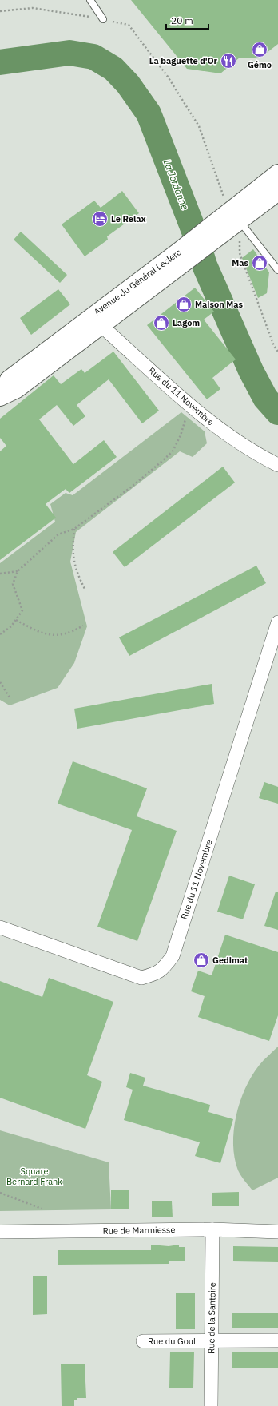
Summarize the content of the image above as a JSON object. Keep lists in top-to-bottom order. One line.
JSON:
{"streets":{"street":["Avenue du Général Leclerc","Rue du 11 Novembre","Rue de Marmiesse","Rue de la Santoire","Rue du Goul"]},"crossings":[["Avenue du Général Leclerc","Rue du 11 Novembre"],["Rue de Marmiesse","Rue de la Santoire"],["Rue de la Santoire","Rue du Goul"]],"water":["La Jordanne"],"parks":["Square Bernard Frank"],"places":{"shop":["Gémo","Mas","Maison Mas","Lagom","Gedimat"],"restaurant":["La baguette d'Or"],"hotel":["Le Relax"]},"scale_bar":"20 m"}
